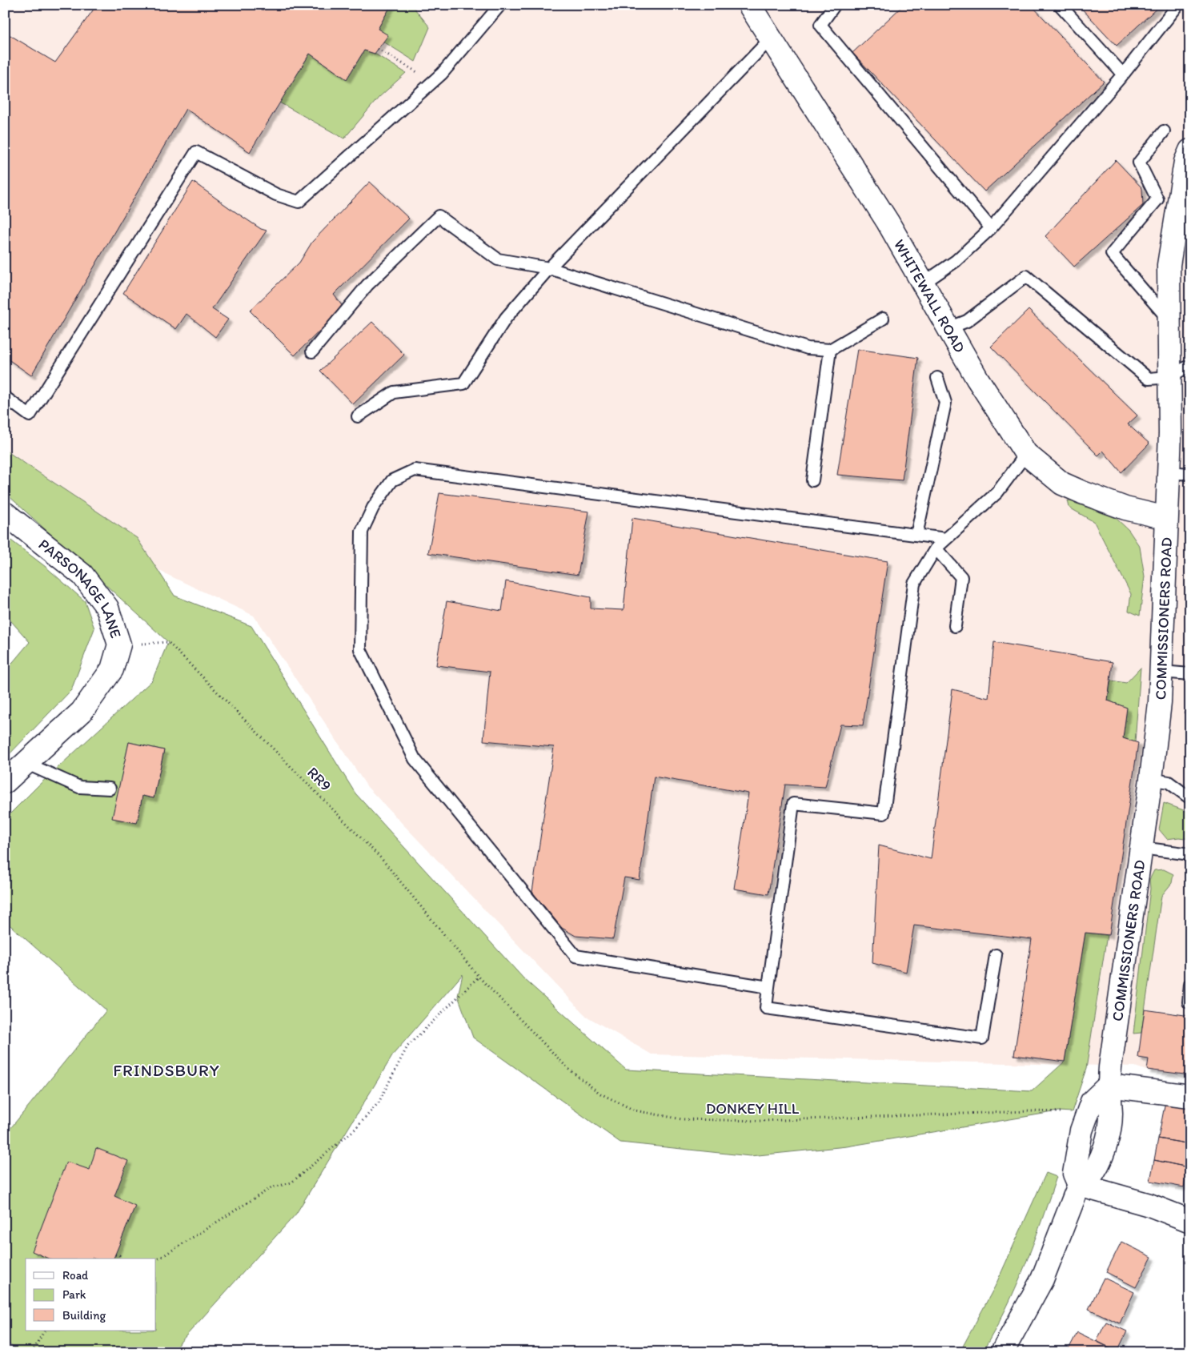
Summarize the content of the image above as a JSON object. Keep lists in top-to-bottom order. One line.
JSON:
{"streets":{"street":["WHITEWALL ROAD","PARSONAGE LANE","COMMISSIONERS ROAD"],"path":["RR9","DONKEY HILL"]},"crossings":[["WHITEWALL ROAD","COMMISSIONERS ROAD"],["PARSONAGE LANE","RR9"],["RR9","DONKEY HILL"]],"districts":["FRINDSBURY"],"legend":["Road","Park","Building"]}
